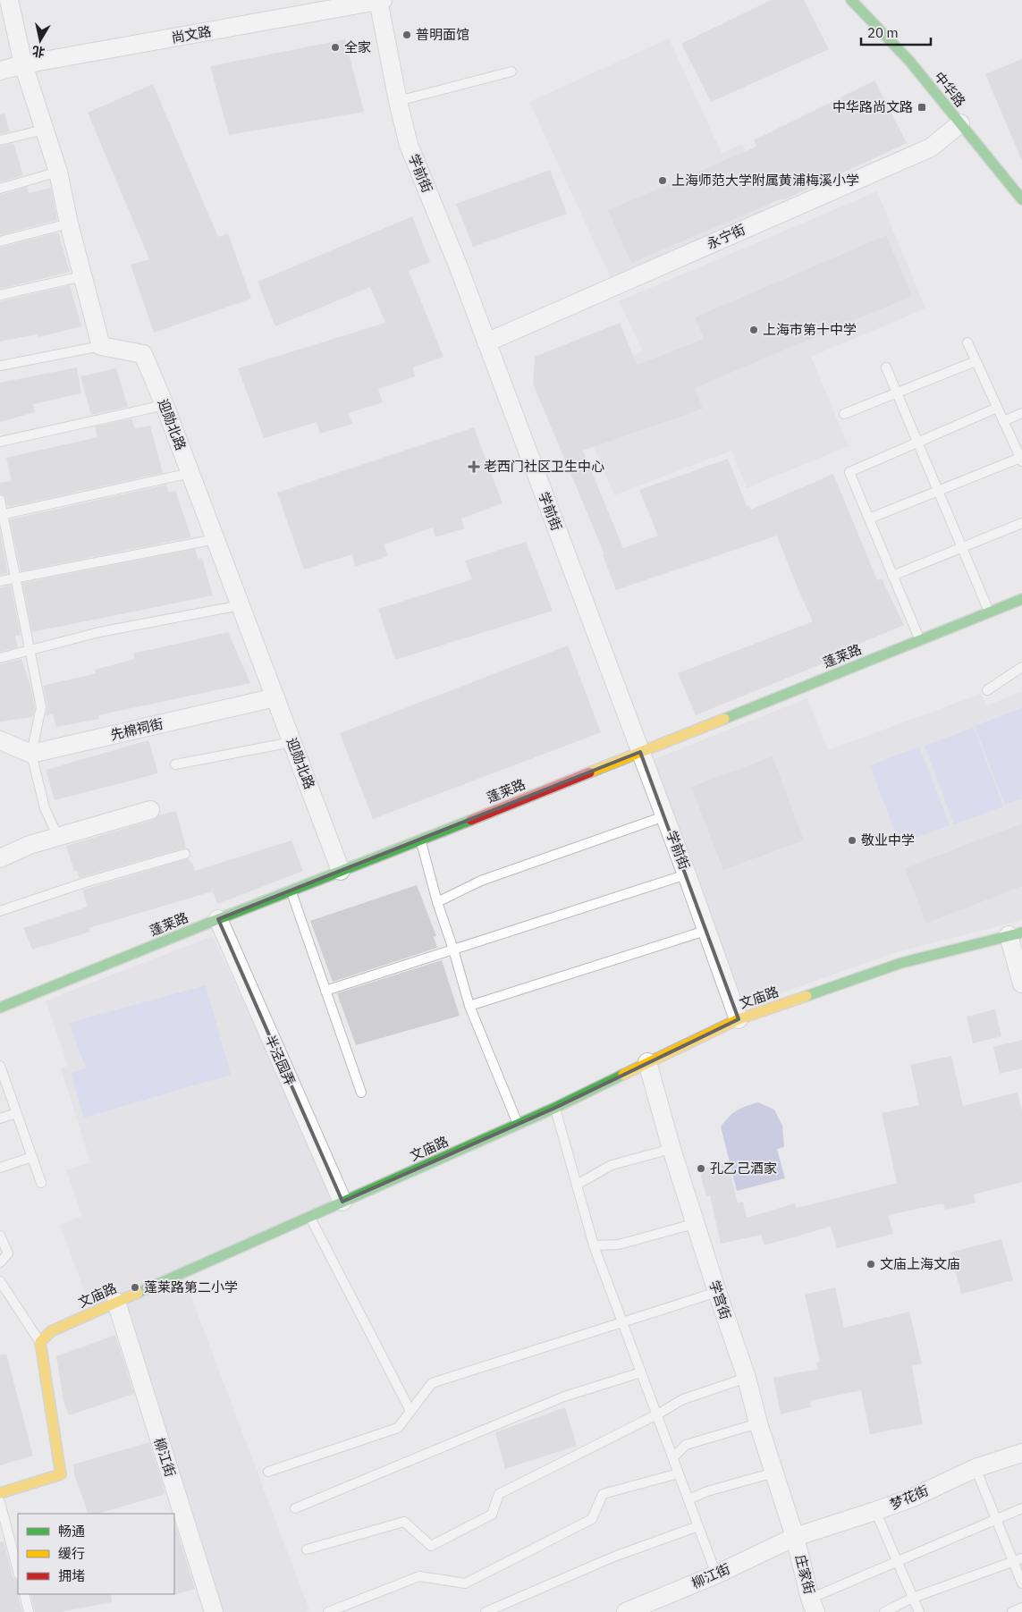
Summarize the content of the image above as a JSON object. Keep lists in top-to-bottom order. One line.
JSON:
{"streets":{"street":["尚文路","中华路","学前街","永宁街","迎勋北路","蓬莱路","先棉祠街","文庙路","半泾园弄","学宫街","柳江街","梦花街","庄家街"]},"crossings":[["尚文路","学前街"],["中华路","永宁街"],["学前街","永宁街"],["学前街","蓬莱路"],["学前街","文庙路"],["迎勋北路","蓬莱路"],["迎勋北路","先棉祠街"],["蓬莱路","半泾园弄"],["文庙路","半泾园弄"],["文庙路","学宫街"],["文庙路","柳江街"],["学宫街","柳江街"],["学宫街","梦花街"],["学宫街","庄家街"],["柳江街","梦花街"],["柳江街","庄家街"],["梦花街","庄家街"]],"places":{"other":["普明面馆","全家","上海师范大学附属黄浦梅溪小学","上海市第十中学","敬业中学","孔乙己酒家","文庙上海文庙","蓬莱路第二小学"],"transit":["中华路尚文路"],"health":["老西门社区卫生中心"]},"legend":["畅通","缓行","拥堵"],"scale_bar":"20 m","north":"bottom"}
